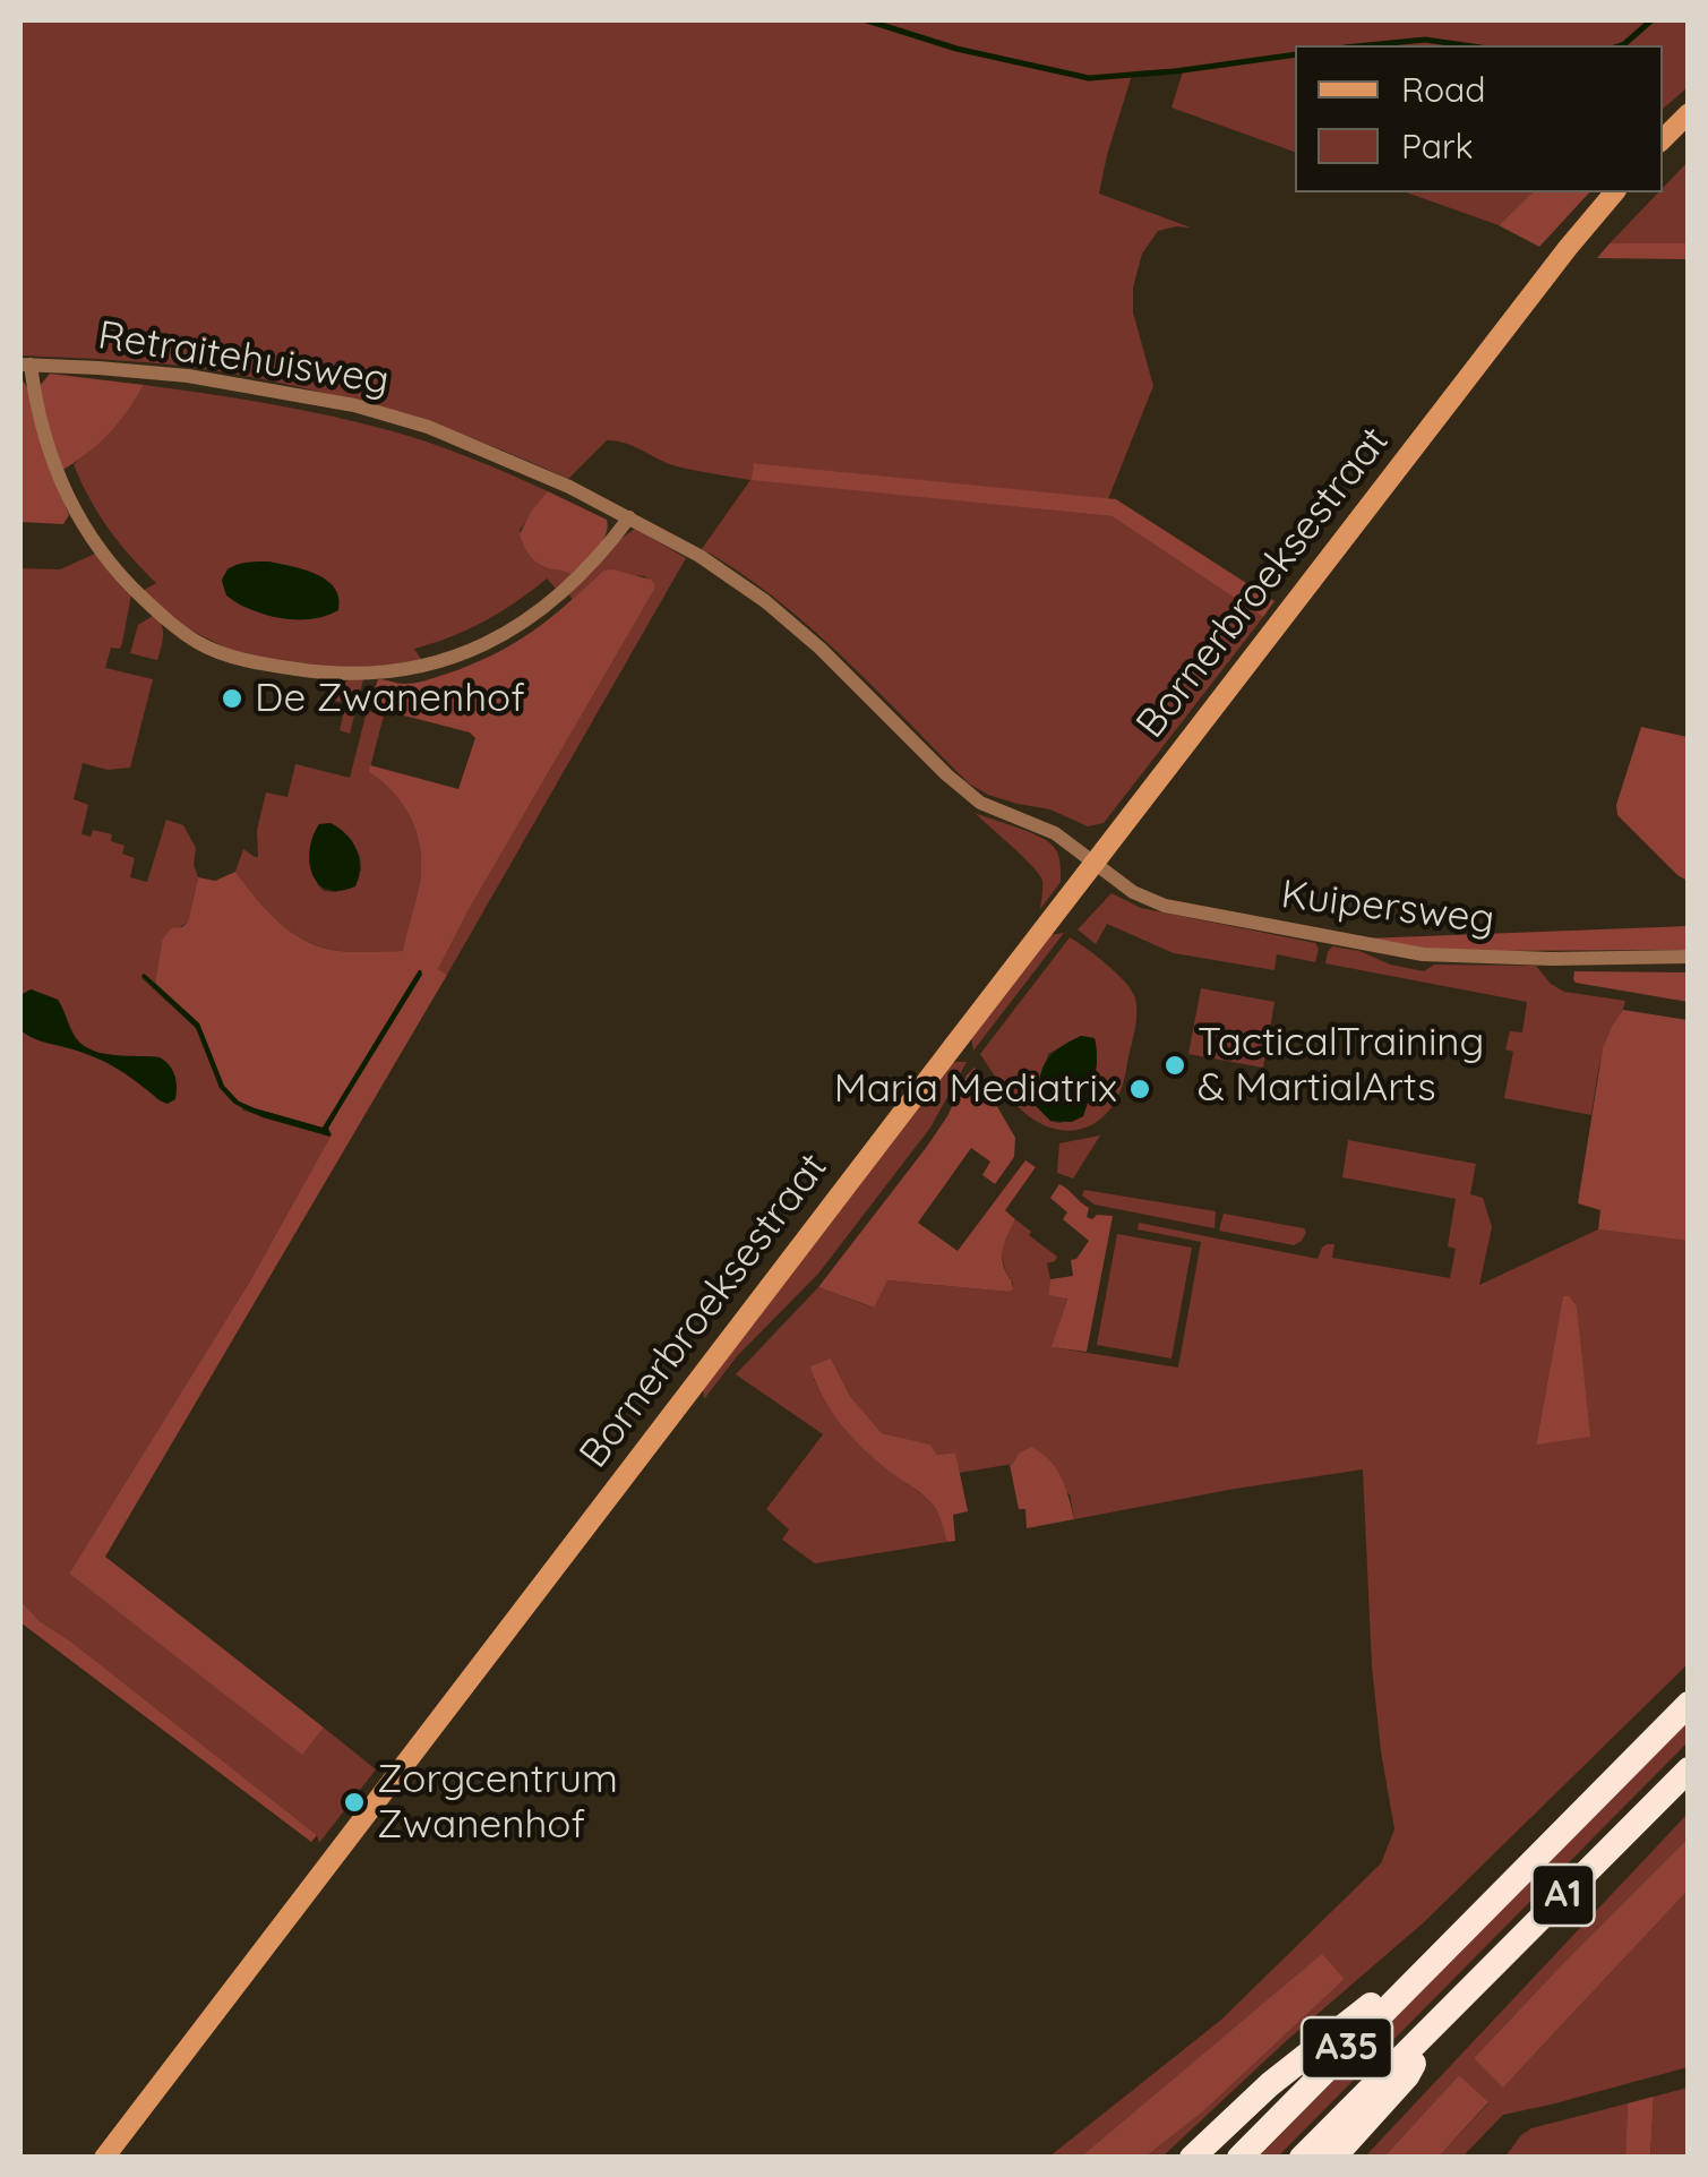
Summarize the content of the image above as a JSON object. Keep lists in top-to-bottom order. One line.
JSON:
{"streets":{"highway":["A1","A35"],"main road":["Bornerbroeksestraat"],"street":["Retraitehuisweg","Kuipersweg"]},"crossings":[["Retraitehuisweg","Bornerbroeksestraat"],["Retraitehuisweg","Kuipersweg"],["Bornerbroeksestraat","Kuipersweg"],["A1","A35"]],"places":["De Zwanenhof","TacticalTraining & MartialArts","Maria Mediatrix","Zorgcentrum Zwanenhof"],"legend":["Road","Park"]}
